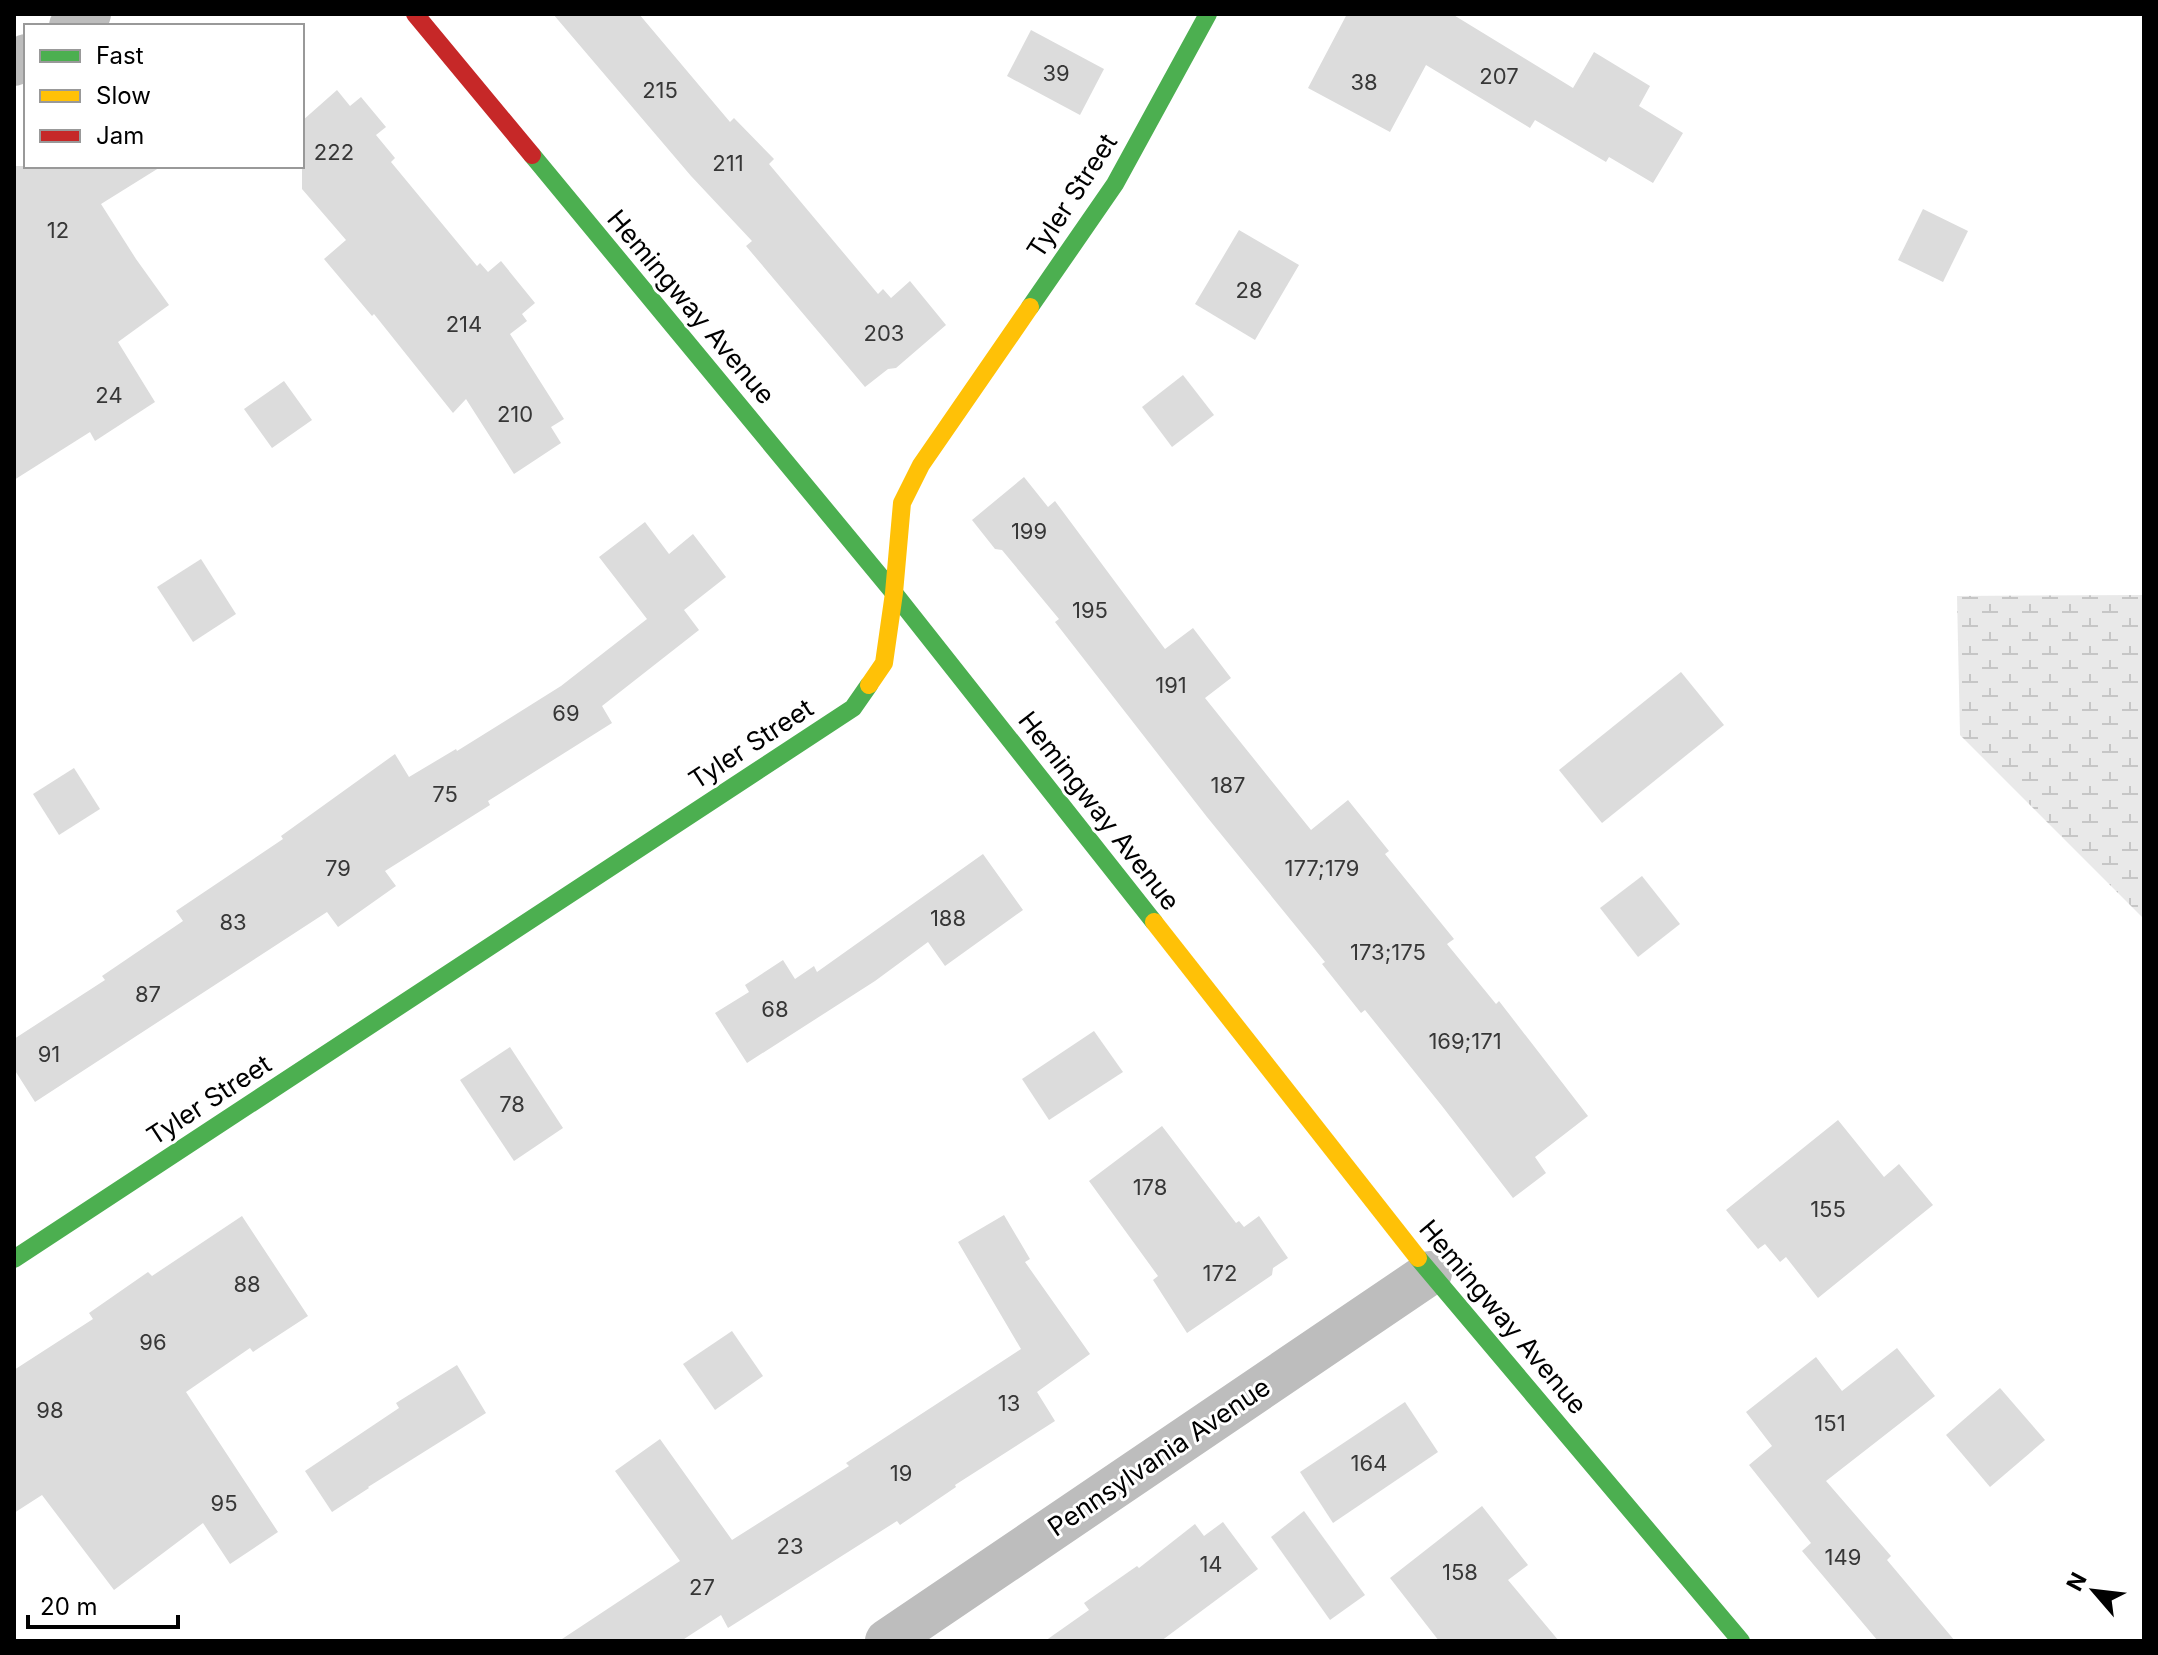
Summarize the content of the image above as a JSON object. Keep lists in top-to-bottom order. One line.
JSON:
{"streets":{"main road":["Tyler Street","Hemingway Avenue"],"street":["Pennsylvania Avenue"]},"crossings":[["Tyler Street","Hemingway Avenue"],["Hemingway Avenue","Pennsylvania Avenue"]],"house_numbers":["39","207","38","215","222","211","12","28","214","203","24","210","199","195","191","69","187","75","79","177;179","188","83","173;175","87","68","169;171","91","78","178","155","172","88","96","13","98","151","164","19","95","23","149","14","158","27"],"legend":["Fast","Slow","Jam"],"scale_bar":"20 m","north":"top left"}
